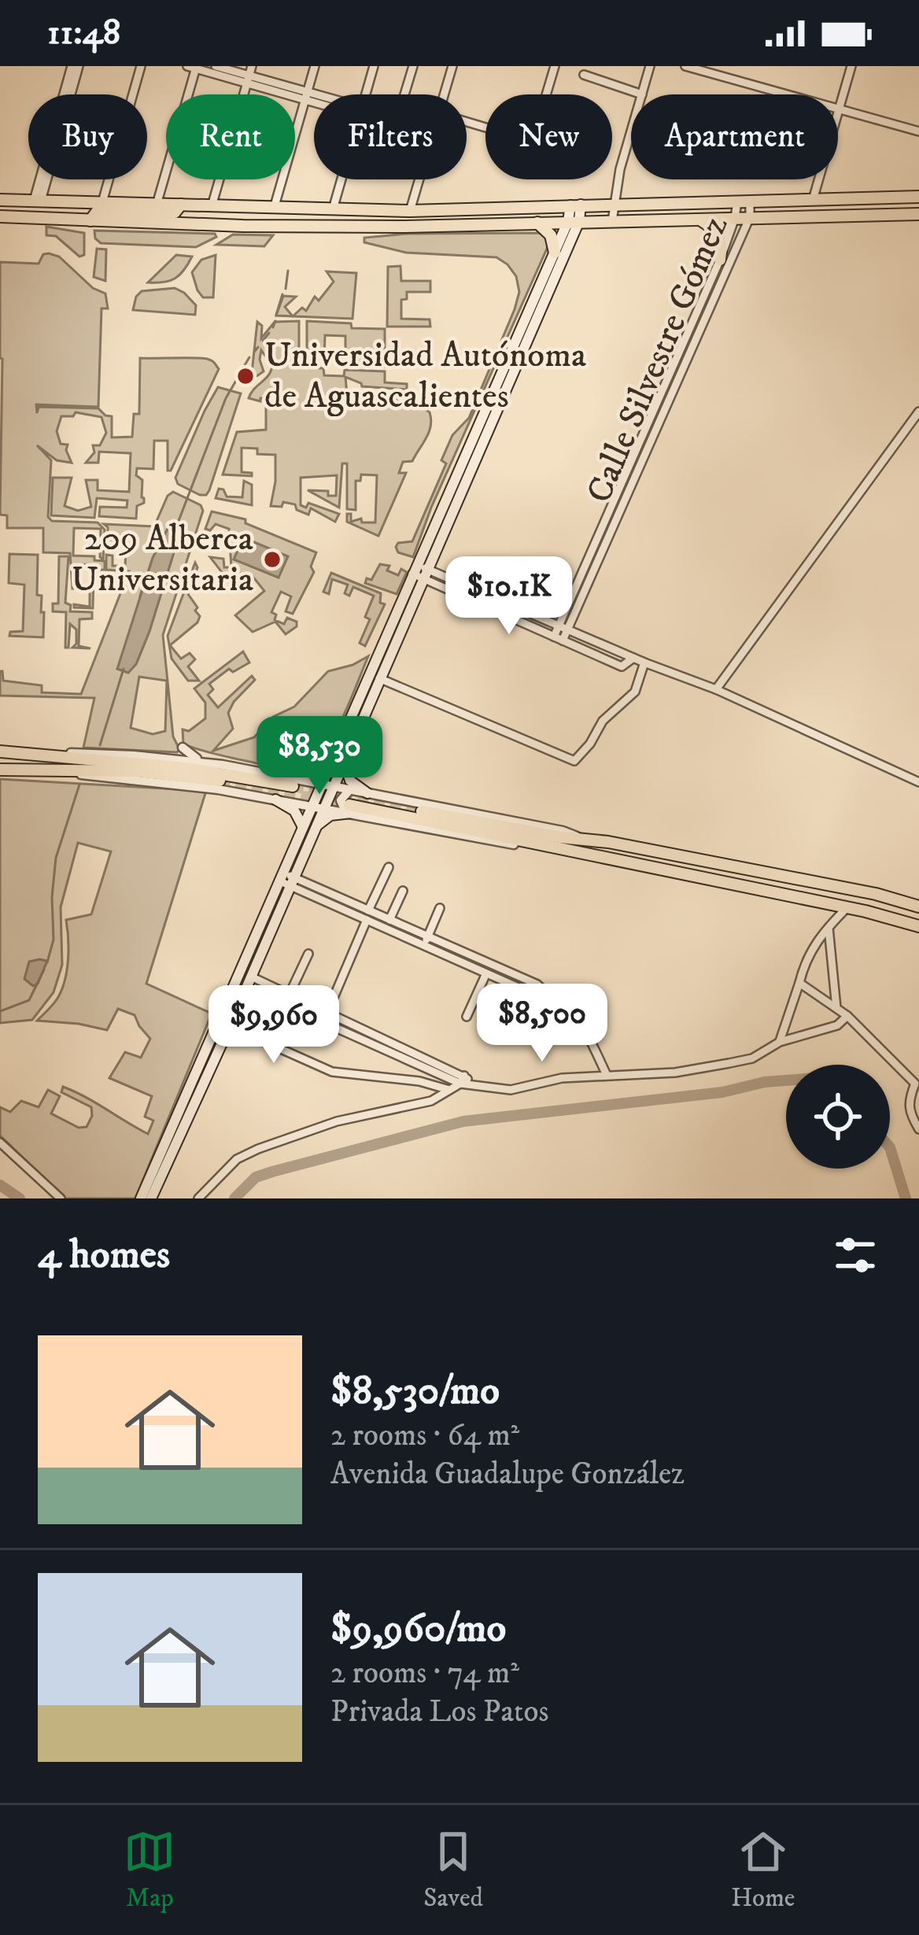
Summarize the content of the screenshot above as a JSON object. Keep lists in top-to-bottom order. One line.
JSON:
{"streets":{"street":["Calle Silvestre Gómez"]},"places":["Universidad Autónoma de Aguascalientes","209 Alberca Universitaria"],"page":{"status":"11:48","chip":["Buy","Rent","Filters","New","Apartment"],"price":["$10.1K","$8,530","$8,500","$9,960"],"heading":"4 homes","list":[{"name":"$8,530/mo","note":"2 rooms · 64 m² · Avenida Guadalupe González"},{"name":"$9,960/mo","note":"2 rooms · 74 m² · Privada Los Patos"}],"tabs":["Map","Saved","Home"]}}
